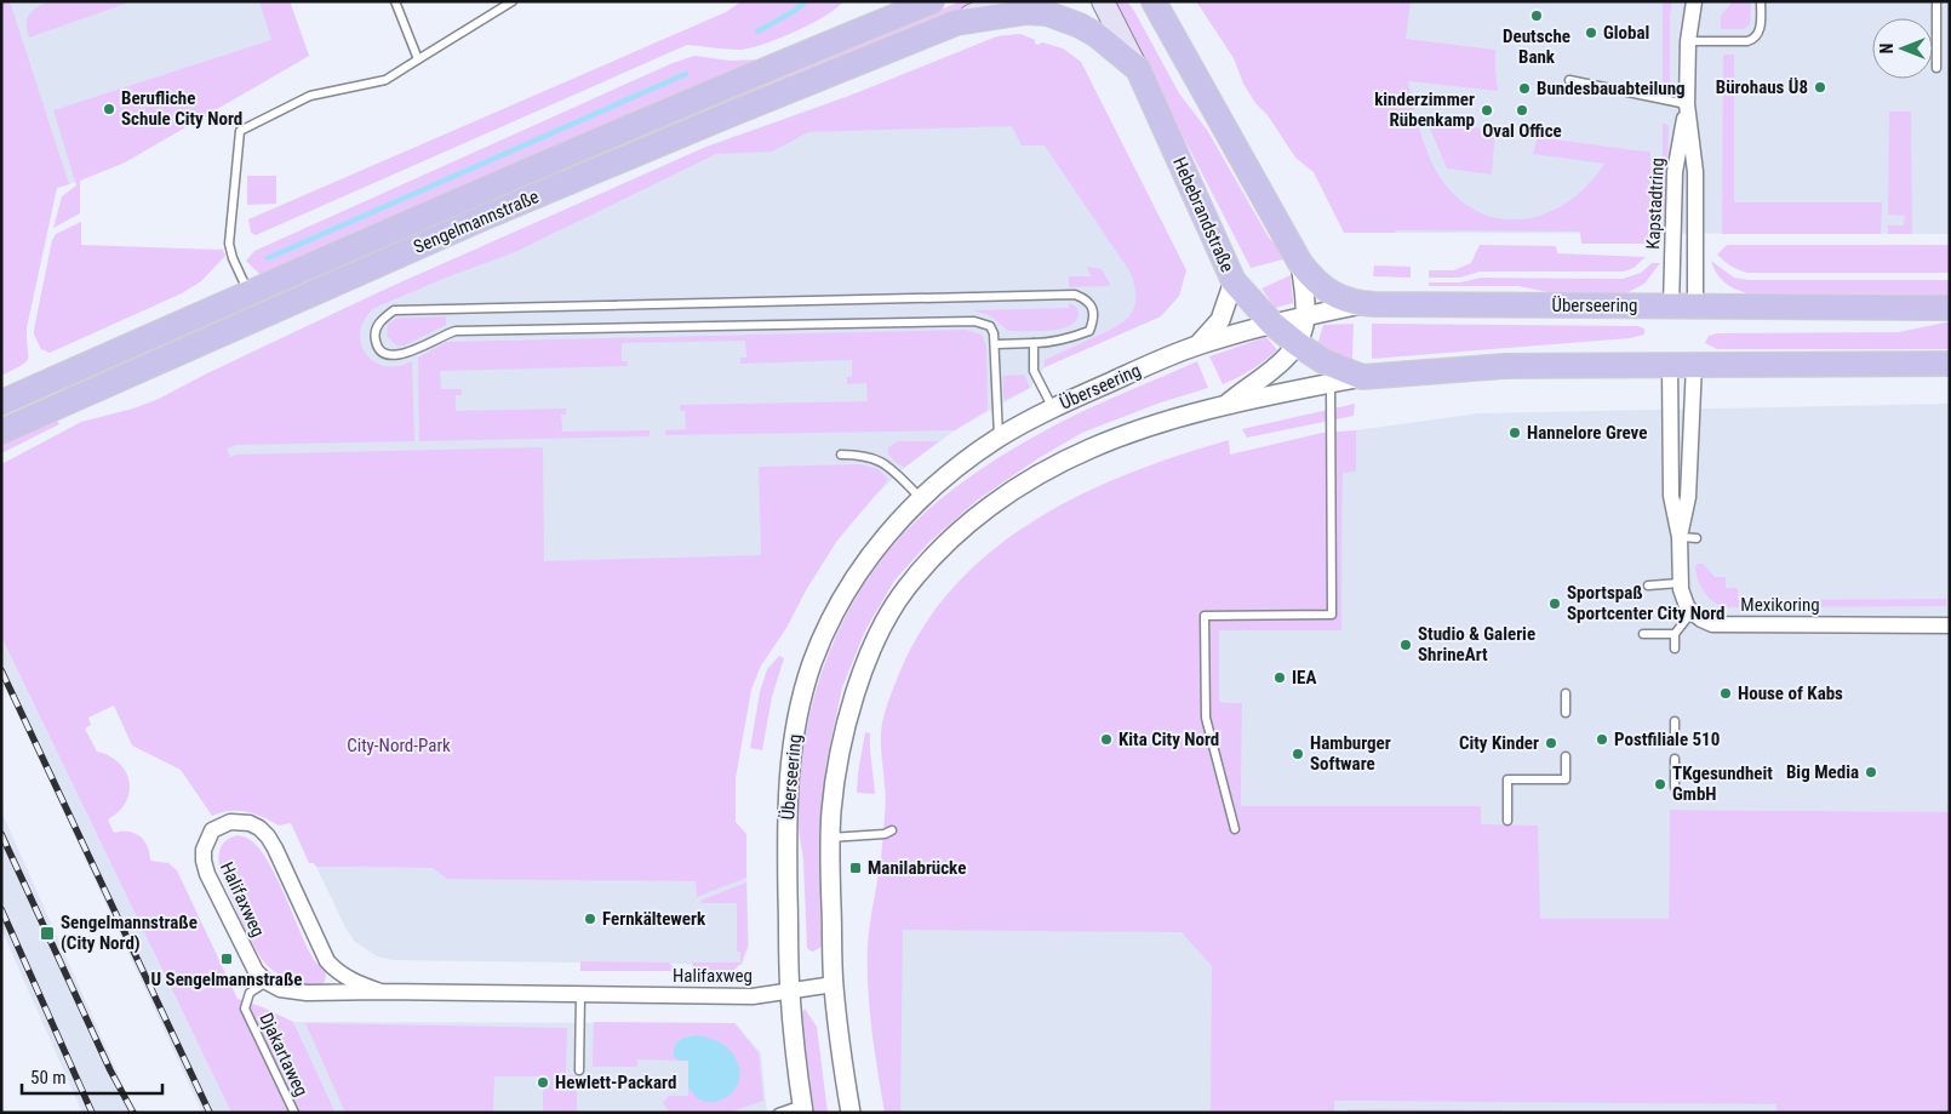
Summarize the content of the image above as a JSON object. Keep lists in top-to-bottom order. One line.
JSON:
{"streets":{"main road":["Hebebrandstraße","Sengelmannstraße","Überseering"],"street":["Kapstadtring","Mexikoring","Halifaxweg"],"lane":["Djakartaweg"]},"crossings":[["Kapstadtring","Überseering"],["Hebebrandstraße","Sengelmannstraße"],["Hebebrandstraße","Überseering"],["Überseering","Halifaxweg"],["Halifaxweg","Djakartaweg"]],"parks":["City-Nord-Park"],"places":{"other":["Deutsche Bank","Global","Bürohaus Ü8","Bundesbauabteilung","Berufliche Schule City Nord","kinderzimmer Rübenkamp","Oval Office","Hannelore Greve","Sportspaß Sportcenter City Nord","Studio & Galerie ShrineArt","IEA","House of Kabs","Kita City Nord","Postfiliale 510","City Kinder","Hamburger Software","Big Media","TKgesundheit GmbH","Fernkältewerk","Hewlett-Packard"],"transit":["Manilabrücke","Sengelmannstraße (City Nord)","U Sengelmannstraße"]},"scale_bar":"50 m","north":"left"}
